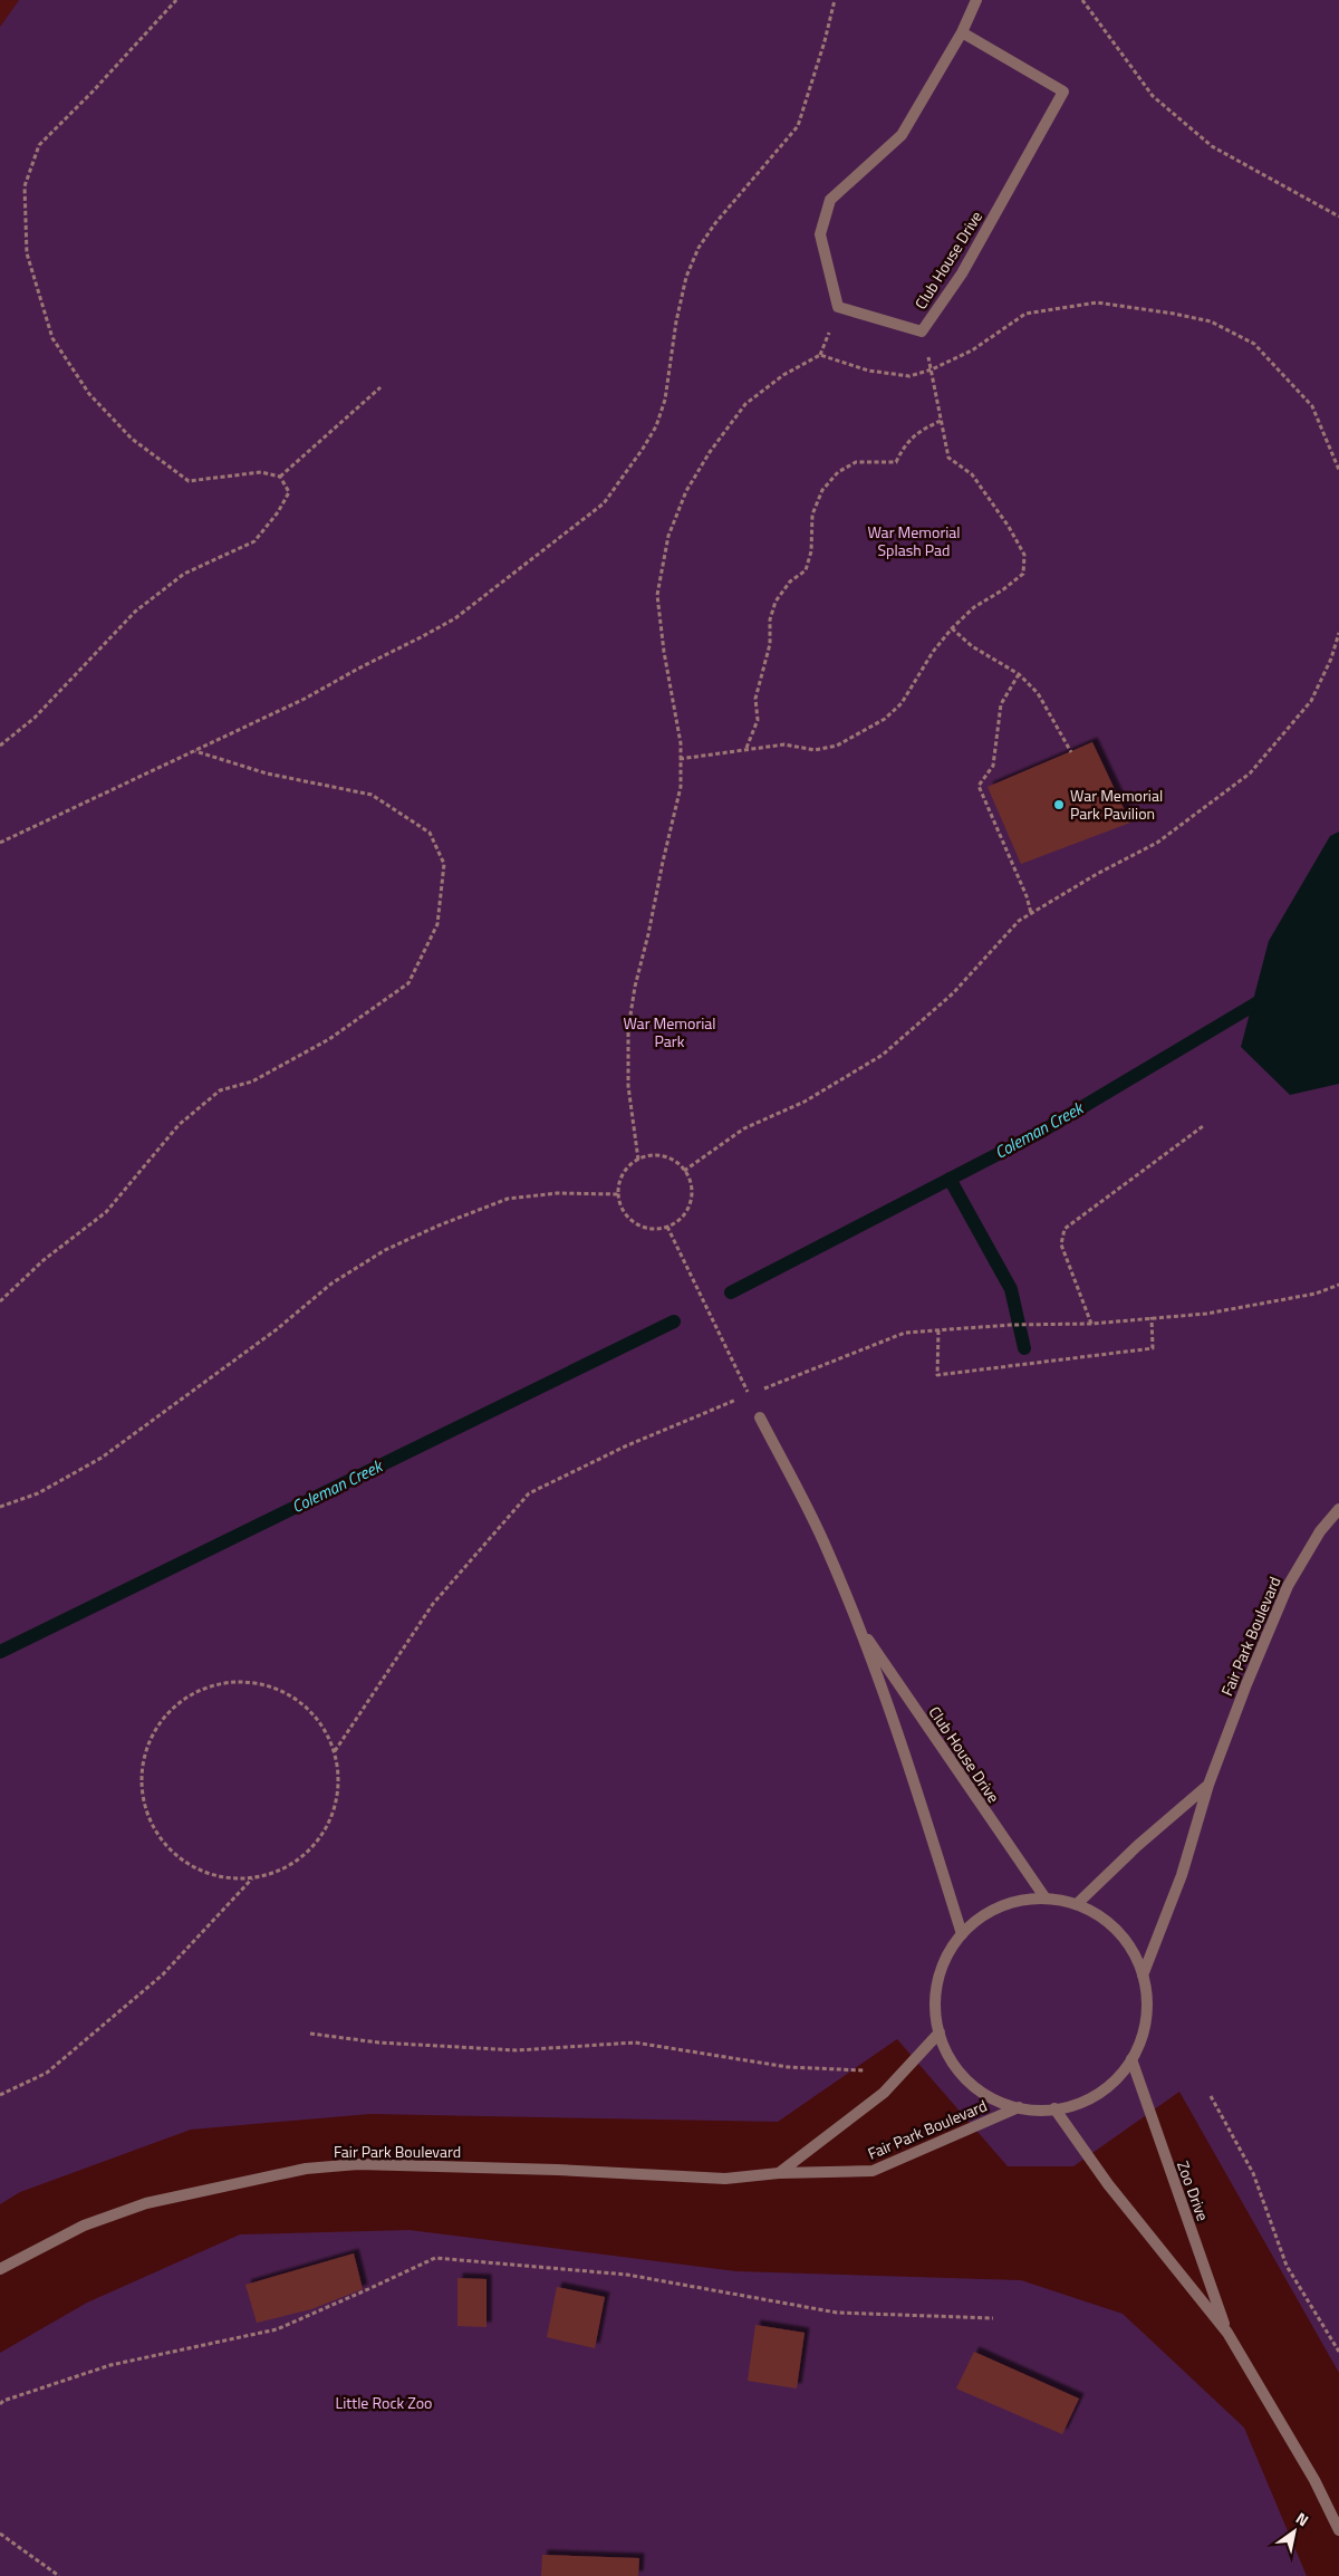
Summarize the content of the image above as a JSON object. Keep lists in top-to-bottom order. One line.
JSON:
{"streets":{"street":["Club House Drive","Fair Park Boulevard","Zoo Drive"]},"crossings":[["Club House Drive","Fair Park Boulevard"],["Fair Park Boulevard","Zoo Drive"]],"water":["Coleman Creek"],"parks":["War Memorial Splash Pad","War Memorial Park","Little Rock Zoo"],"places":["War Memorial Park Pavilion"],"north":"top right"}
